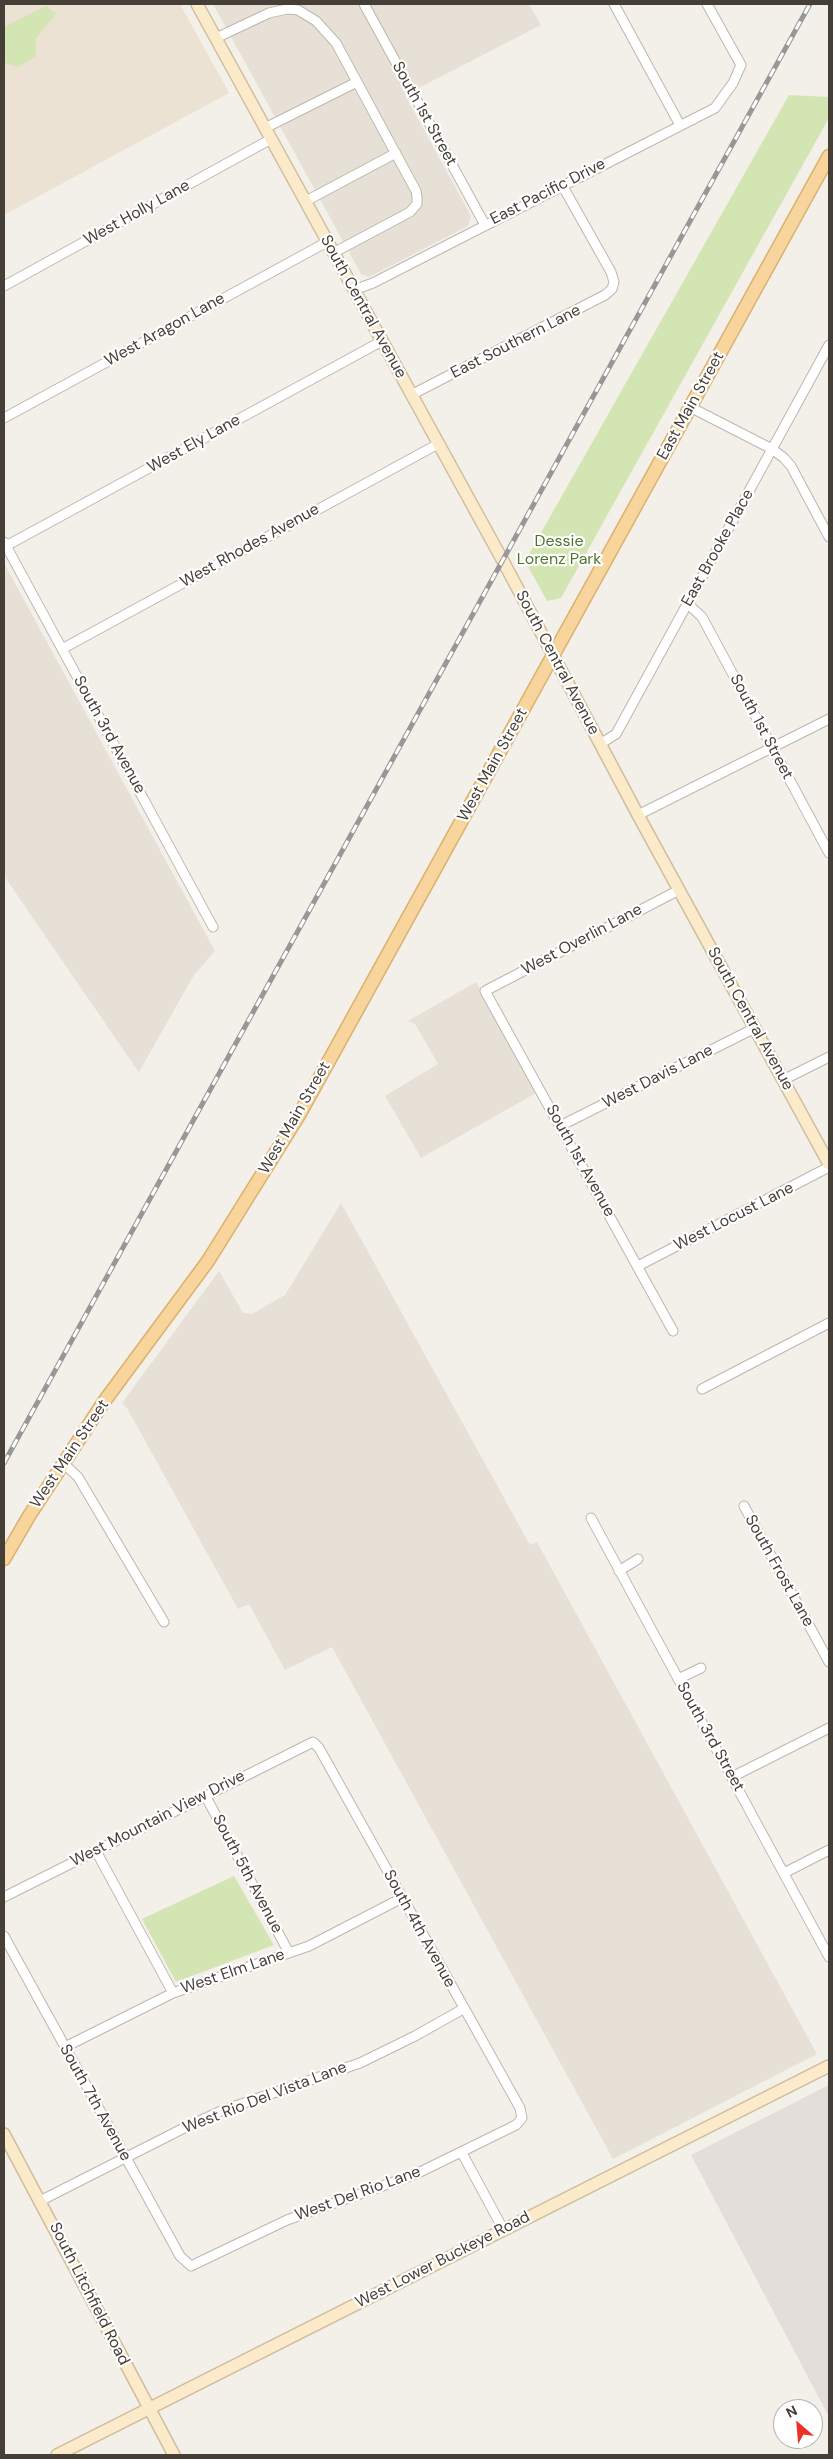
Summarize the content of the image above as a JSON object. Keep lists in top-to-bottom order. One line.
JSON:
{"streets":{"main road":["East Main Street","West Main Street"],"street":["South 1st Street","East Pacific Drive","West Holly Lane","South Central Avenue","West Aragon Lane","East Southern Lane","West Ely Lane","West Rhodes Avenue","East Brooke Place","South 3rd Avenue","West Overlin Lane","West Davis Lane","South 1st Avenue","West Locust Lane","South Frost Lane","South 3rd Street","West Mountain View Drive","South 5th Avenue","South 4th Avenue","West Elm Lane","West Rio Del Vista Lane","South 7th Avenue","West Del Rio Lane","West Lower Buckeye Road","South Litchfield Road"]},"crossings":[["South 1st Street","East Pacific Drive"],["South 1st Street","East Brooke Place"],["East Pacific Drive","South Central Avenue"],["East Pacific Drive","East Southern Lane"],["West Holly Lane","South Central Avenue"],["South Central Avenue","West Aragon Lane"],["South Central Avenue","East Southern Lane"],["South Central Avenue","East Main Street"],["South Central Avenue","West Ely Lane"],["South Central Avenue","West Rhodes Avenue"],["South Central Avenue","East Brooke Place"],["South Central Avenue","West Main Street"],["South Central Avenue","West Overlin Lane"],["South Central Avenue","West Davis Lane"],["South Central Avenue","West Locust Lane"],["East Main Street","West Main Street"],["West Ely Lane","South 3rd Avenue"],["West Rhodes Avenue","South 3rd Avenue"],["West Overlin Lane","South 1st Avenue"],["West Davis Lane","South 1st Avenue"],["South 1st Avenue","West Locust Lane"],["West Mountain View Drive","South 5th Avenue"],["West Mountain View Drive","South 4th Avenue"],["South 5th Avenue","West Elm Lane"],["South 4th Avenue","West Elm Lane"],["South 4th Avenue","West Rio Del Vista Lane"],["South 4th Avenue","West Del Rio Lane"],["West Elm Lane","South 7th Avenue"],["West Rio Del Vista Lane","South 7th Avenue"],["West Rio Del Vista Lane","South Litchfield Road"],["South 7th Avenue","West Del Rio Lane"],["West Lower Buckeye Road","South Litchfield Road"]],"parks":["Dessie Lorenz Park"],"north":"top left"}
